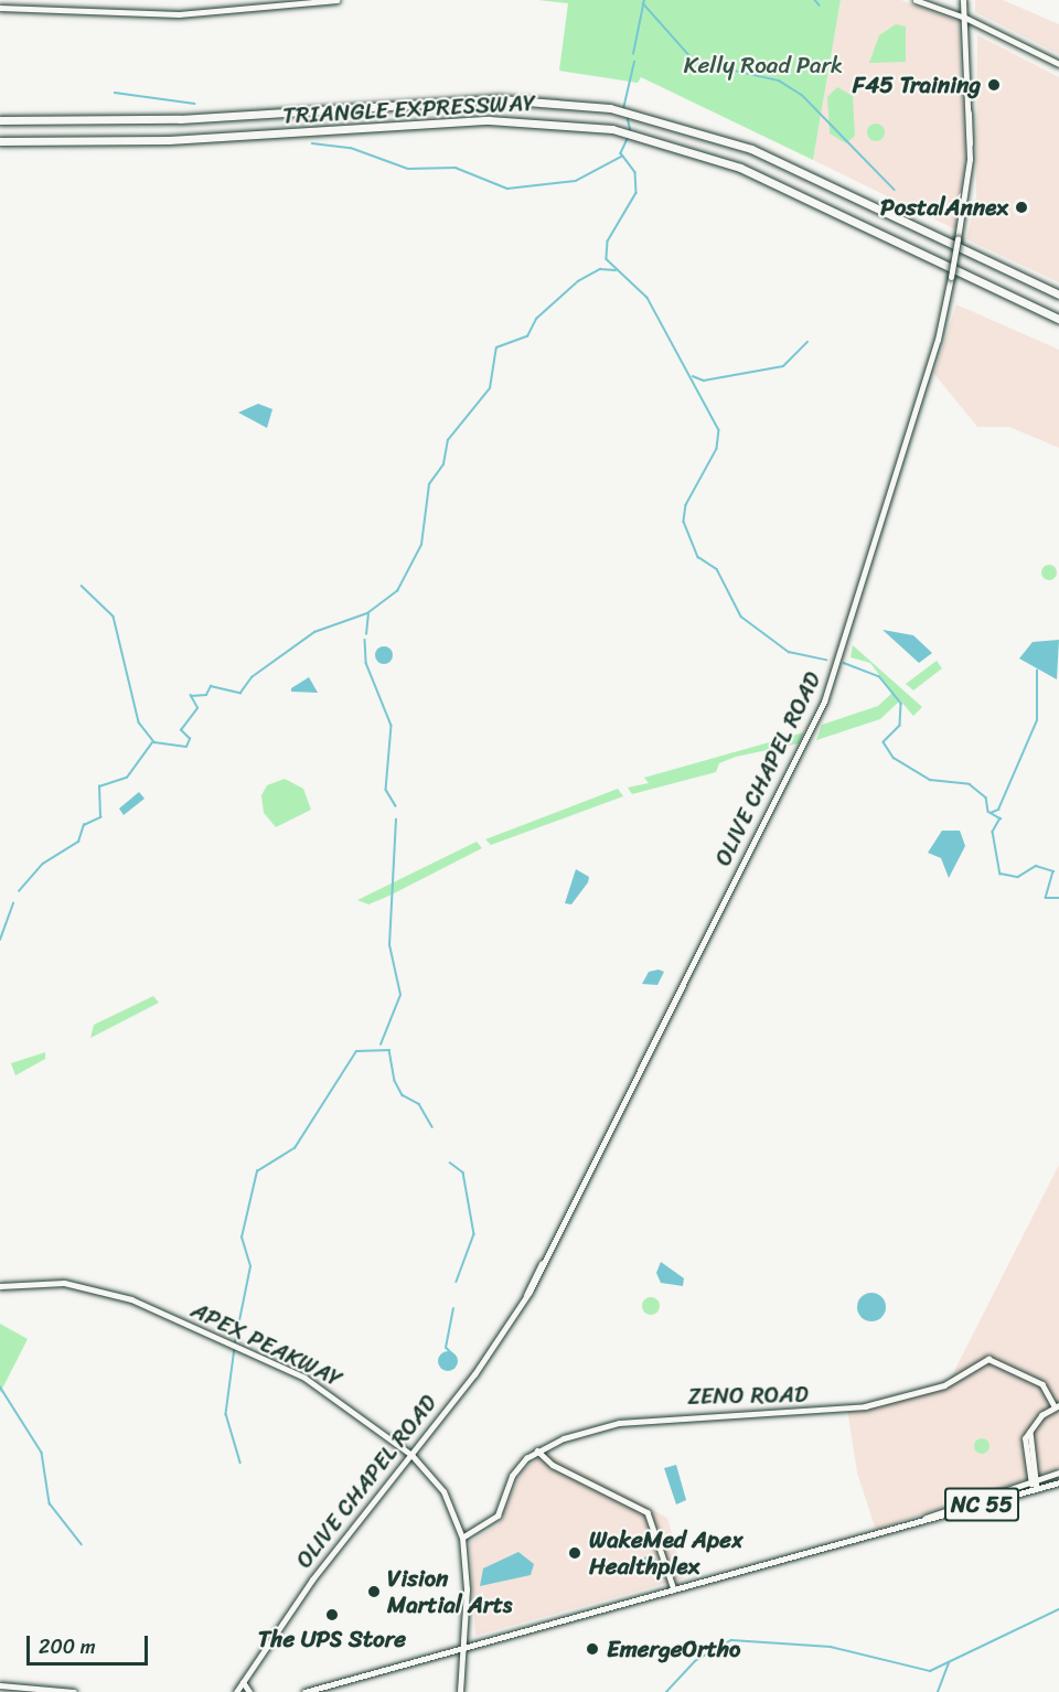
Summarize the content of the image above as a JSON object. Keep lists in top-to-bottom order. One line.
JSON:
{"streets":{"highway":["TRIANGLE EXPRESSWAY"],"main road":["OLIVE CHAPEL ROAD","APEX PEAKWAY","NC 55"],"street":["ZENO ROAD"]},"crossings":[["OLIVE CHAPEL ROAD","APEX PEAKWAY"],["APEX PEAKWAY","ZENO ROAD"],["APEX PEAKWAY","NC 55"]],"parks":["Kelly Road Park"],"places":["F45 Training","PostalAnnex","WakeMed Apex Healthplex","Vision Martial Arts","The UPS Store","EmergeOrtho"],"scale_bar":"200 m"}
